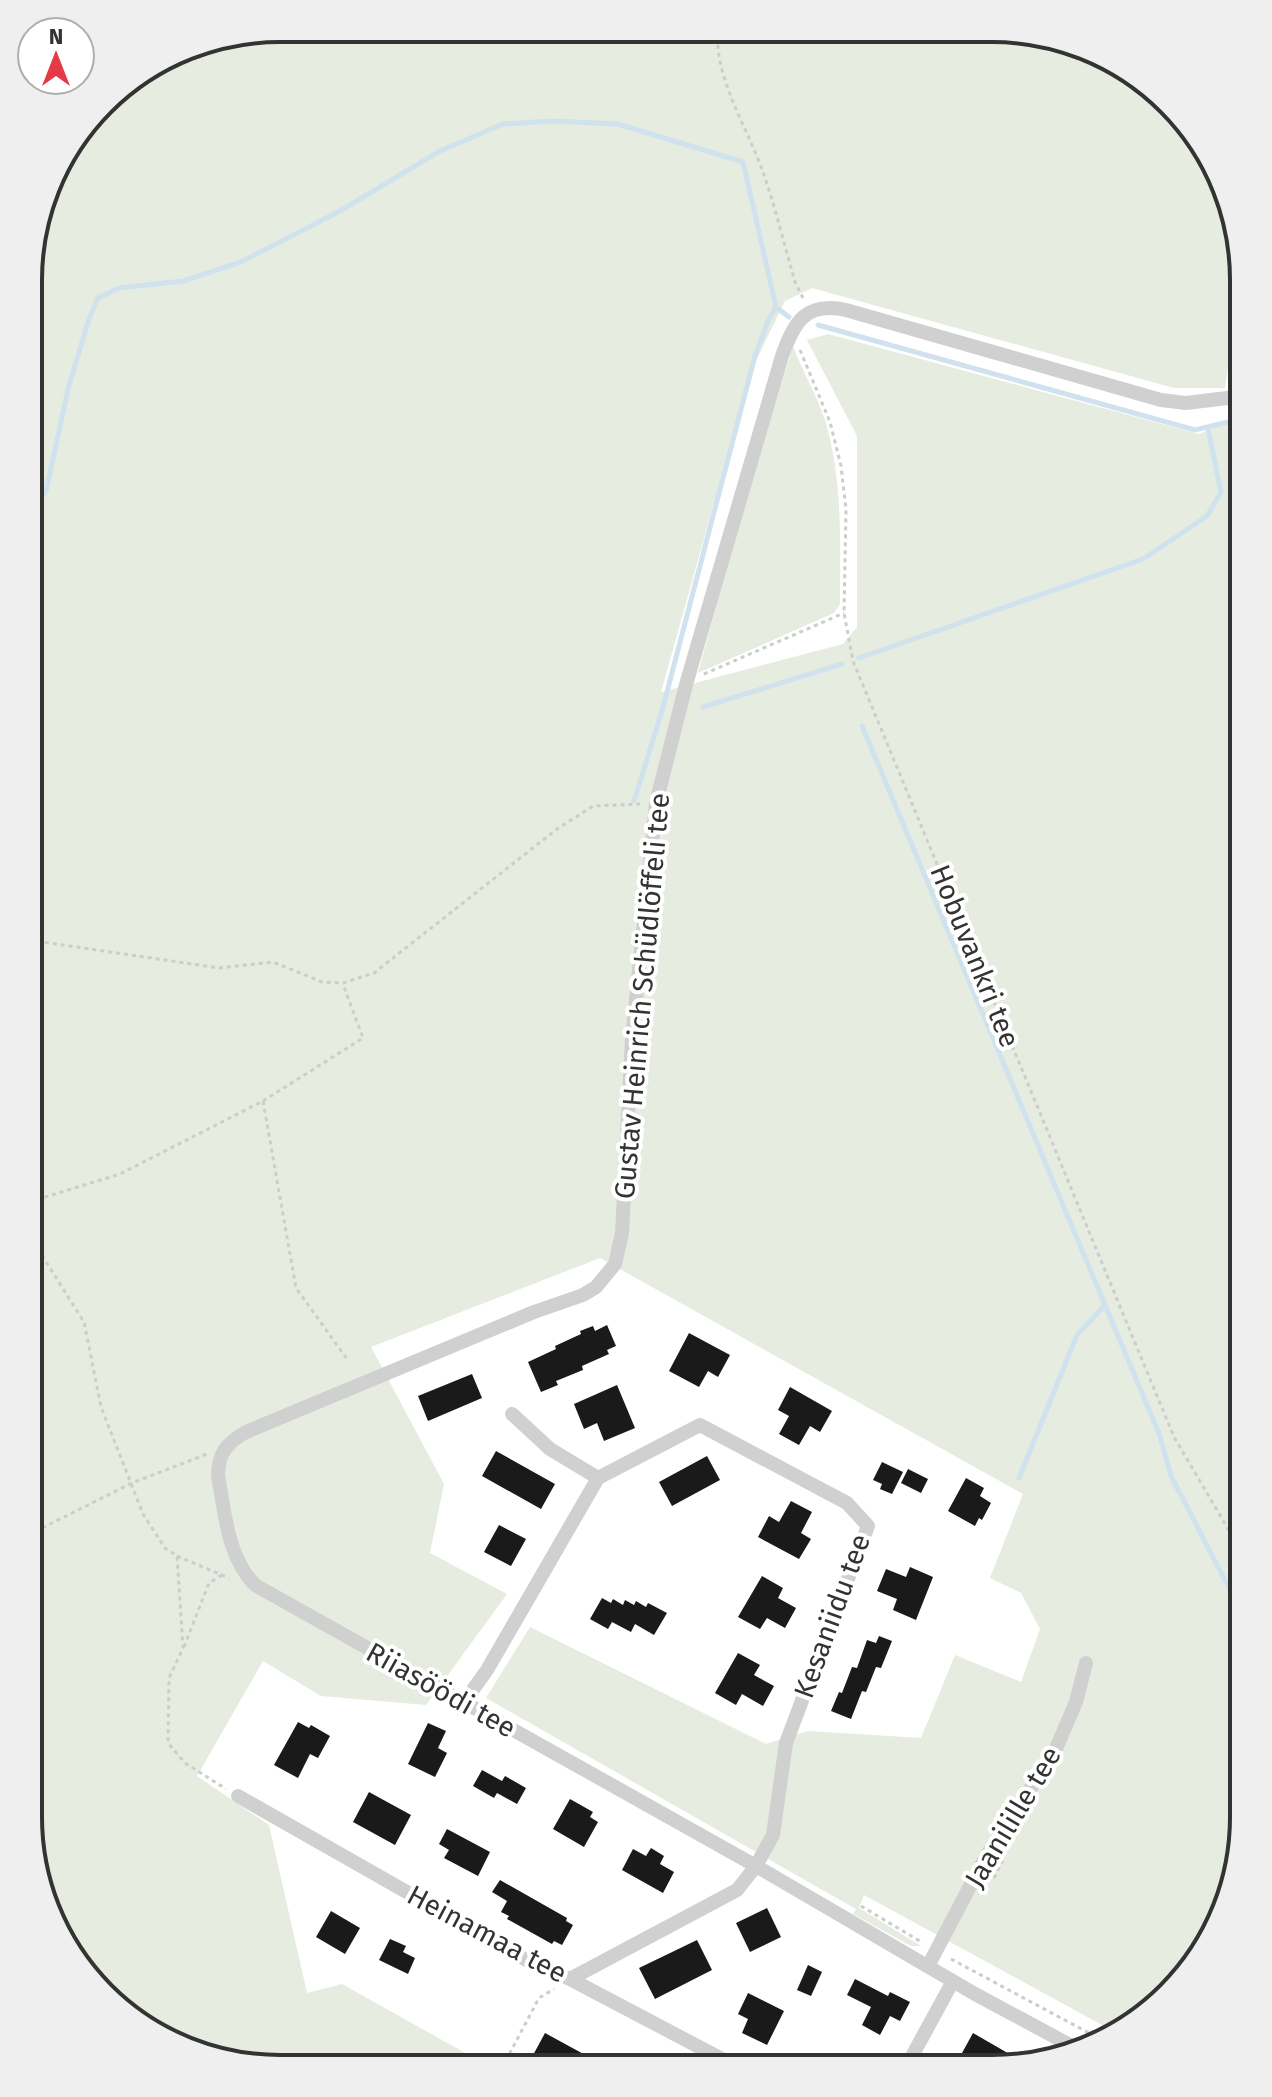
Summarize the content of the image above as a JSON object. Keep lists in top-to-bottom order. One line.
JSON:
{"streets":{"street":["Gustav Heinrich Schüdlöffeli tee","Kesaniidu tee","Riiasöödi tee","Jaanilille tee","Heinamaa tee"],"path":["Hobuvankri tee"]},"crossings":[["Hobuvankri tee","Gustav Heinrich Schüdlöffeli tee"],["Gustav Heinrich Schüdlöffeli tee","Riiasöödi tee"],["Kesaniidu tee","Riiasöödi tee"],["Riiasöödi tee","Jaanilille tee"]],"north":"top"}
